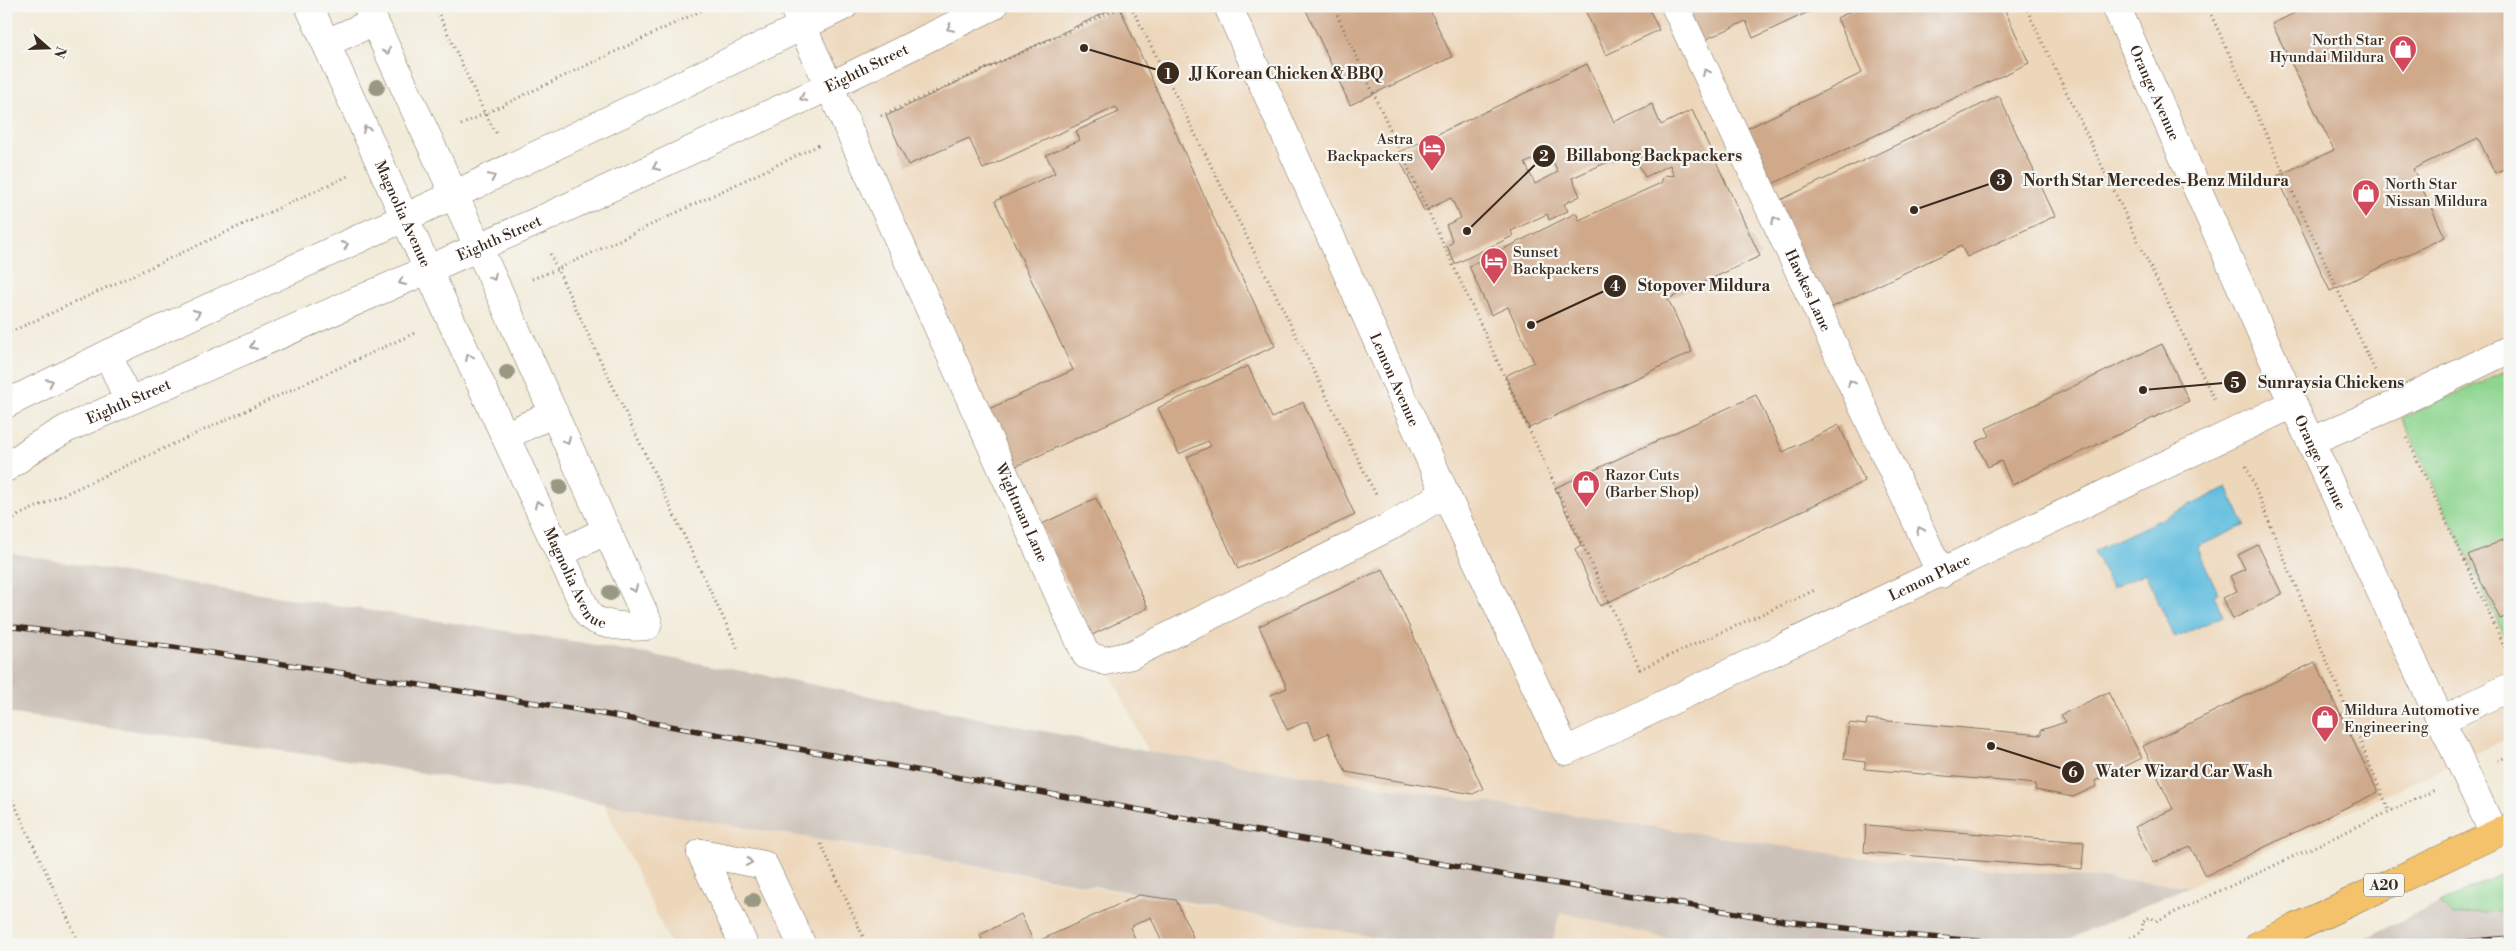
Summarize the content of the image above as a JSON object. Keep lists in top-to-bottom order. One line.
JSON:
{"streets":{"highway":["A20"],"street":["Eighth Street","Orange Avenue","Magnolia Avenue","Hawkes Lane","Lemon Avenue","Wightman Lane","Lemon Place"]},"crossings":[["Eighth Street","Magnolia Avenue"],["Eighth Street","Wightman Lane"],["Orange Avenue","Lemon Place"],["Orange Avenue","A20"],["Hawkes Lane","Lemon Place"],["Lemon Avenue","Wightman Lane"],["Lemon Avenue","Lemon Place"]],"one_way":["Hawkes Lane"],"places":{"other":["JJ Korean Chicken & BBQ","North Star Mercedes-Benz Mildura","Billabong Backpackers","Stopover Mildura","Sunraysia Chickens","Water Wizard Car Wash"],"shop":["North Star Hyundai Mildura","North Star Nissan Mildura","Razor Cuts (Barber Shop)","Mildura Automotive Engineering"],"hotel":["Astra Backpackers","Sunset Backpackers"]},"north":"right"}
